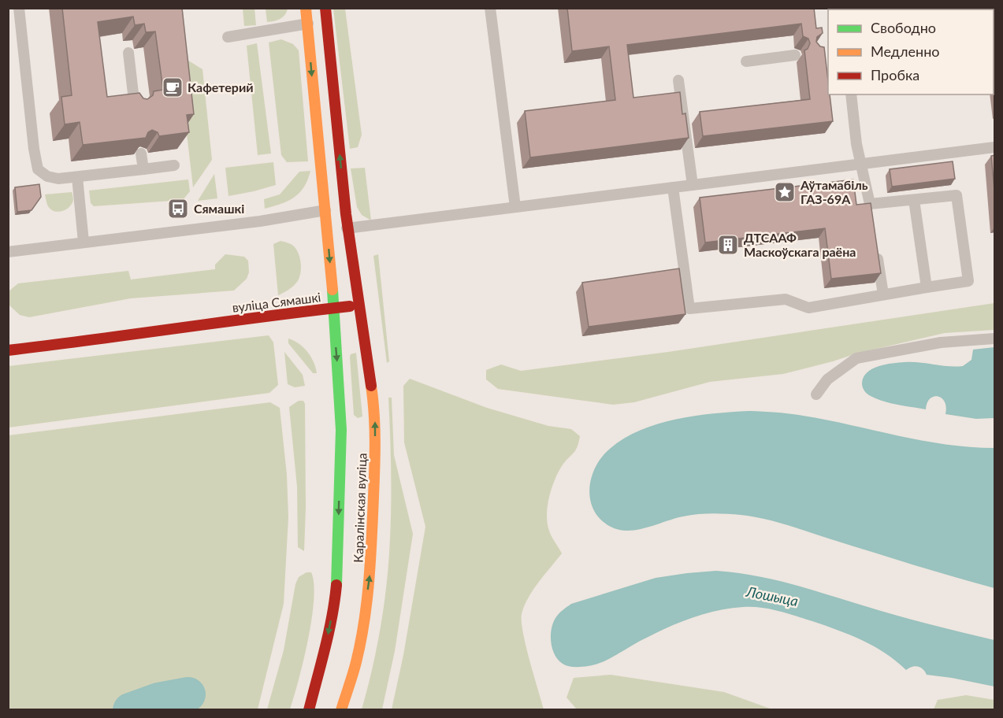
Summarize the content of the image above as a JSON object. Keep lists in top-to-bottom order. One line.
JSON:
{"streets":{"main road":["вуліца Сямашкі","Каралінская вуліца"]},"crossings":[["вуліца Сямашкі","Каралінская вуліца"]],"water":["Лошыца"],"places":{"cafe":["Кафетерий"],"place":["Аўтамабіль ГАЗ-69А"],"bus stop":["Сямашкі"],"building":["ДТСААФ Маскоўскага раёна"]},"legend":["Свободно","Медленно","Пробка"]}
